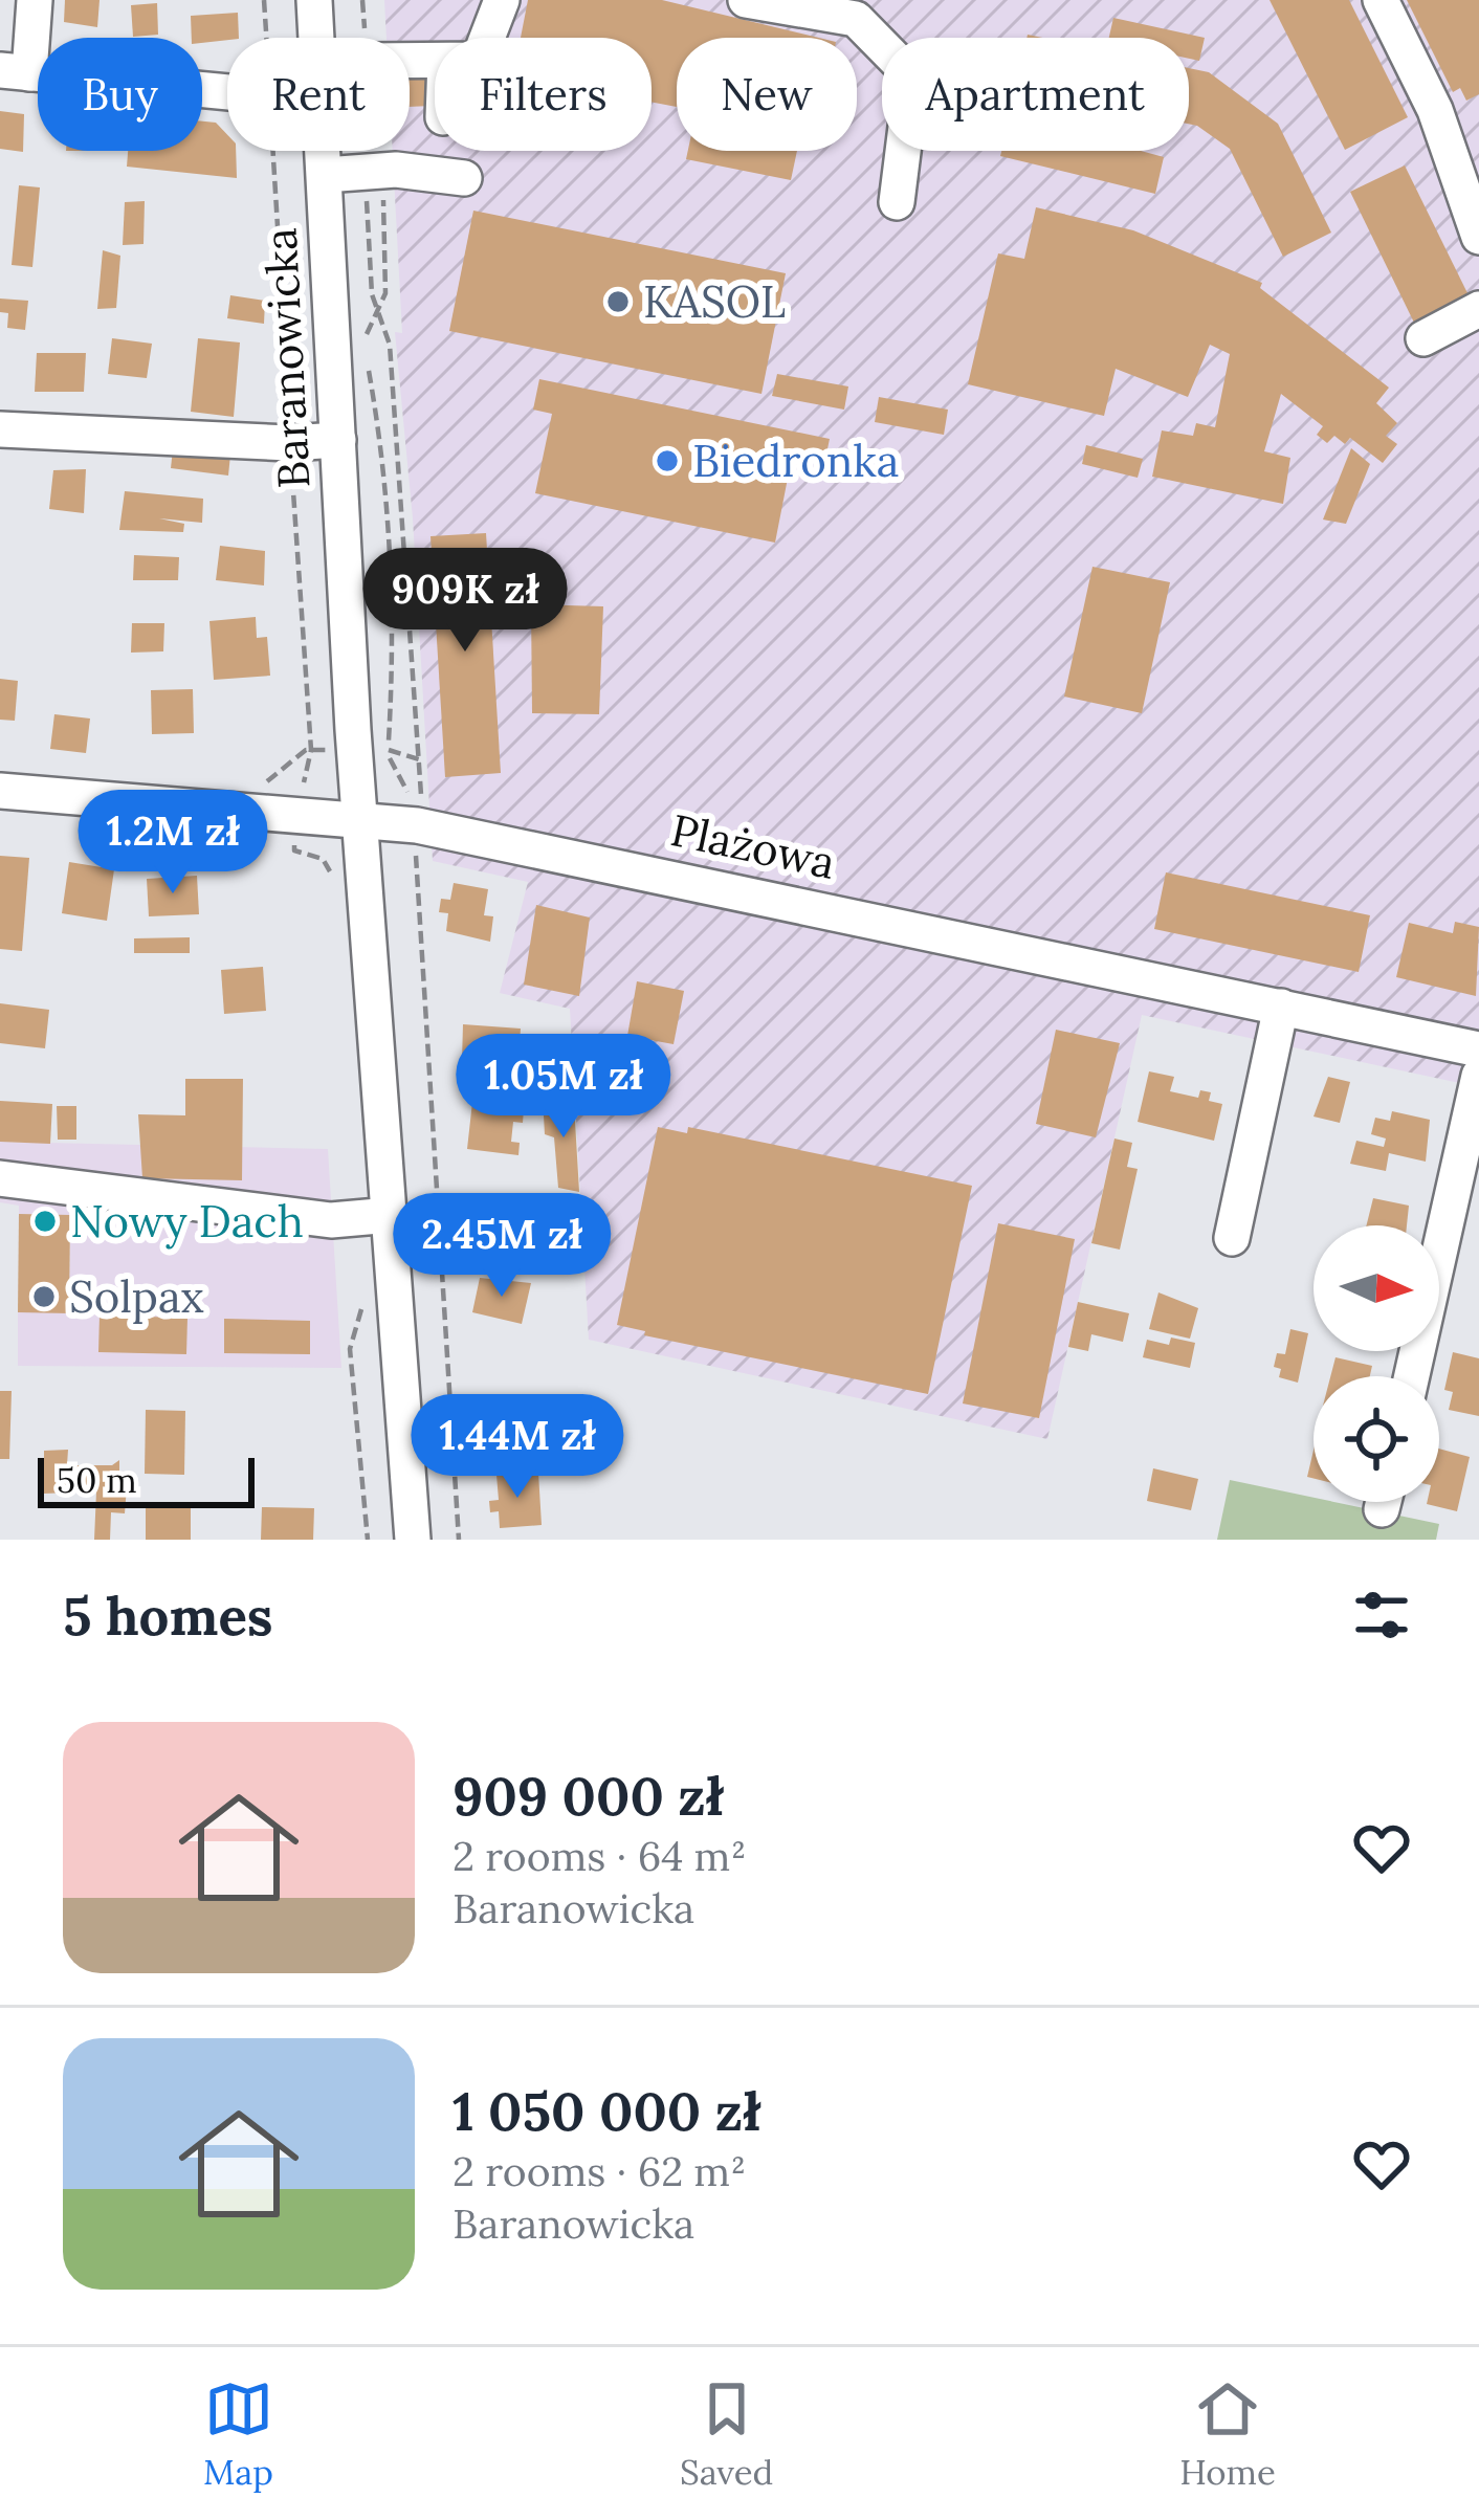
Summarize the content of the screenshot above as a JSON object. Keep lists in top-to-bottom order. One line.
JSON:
{"streets":{"street":["Baranowicka","Plażowa"]},"crossings":[["Baranowicka","Plażowa"]],"places":["KASOL","Biedronka","Nowy Dach","Solpax"],"scale_bar":"50 m","north":"right","page":{"chip":["Buy","Rent","Filters","New","Apartment"],"price":["909K zł","1.2M zł","1.05M zł","2.45M zł","1.44M zł"],"scale":"50 m","heading":"5 homes","list":[{"name":"909 000 zł","note":"2 rooms · 64 m² · Baranowicka"},{"name":"1 050 000 zł","note":"2 rooms · 62 m² · Baranowicka"}],"tabs":["Map","Saved","Home"]}}
